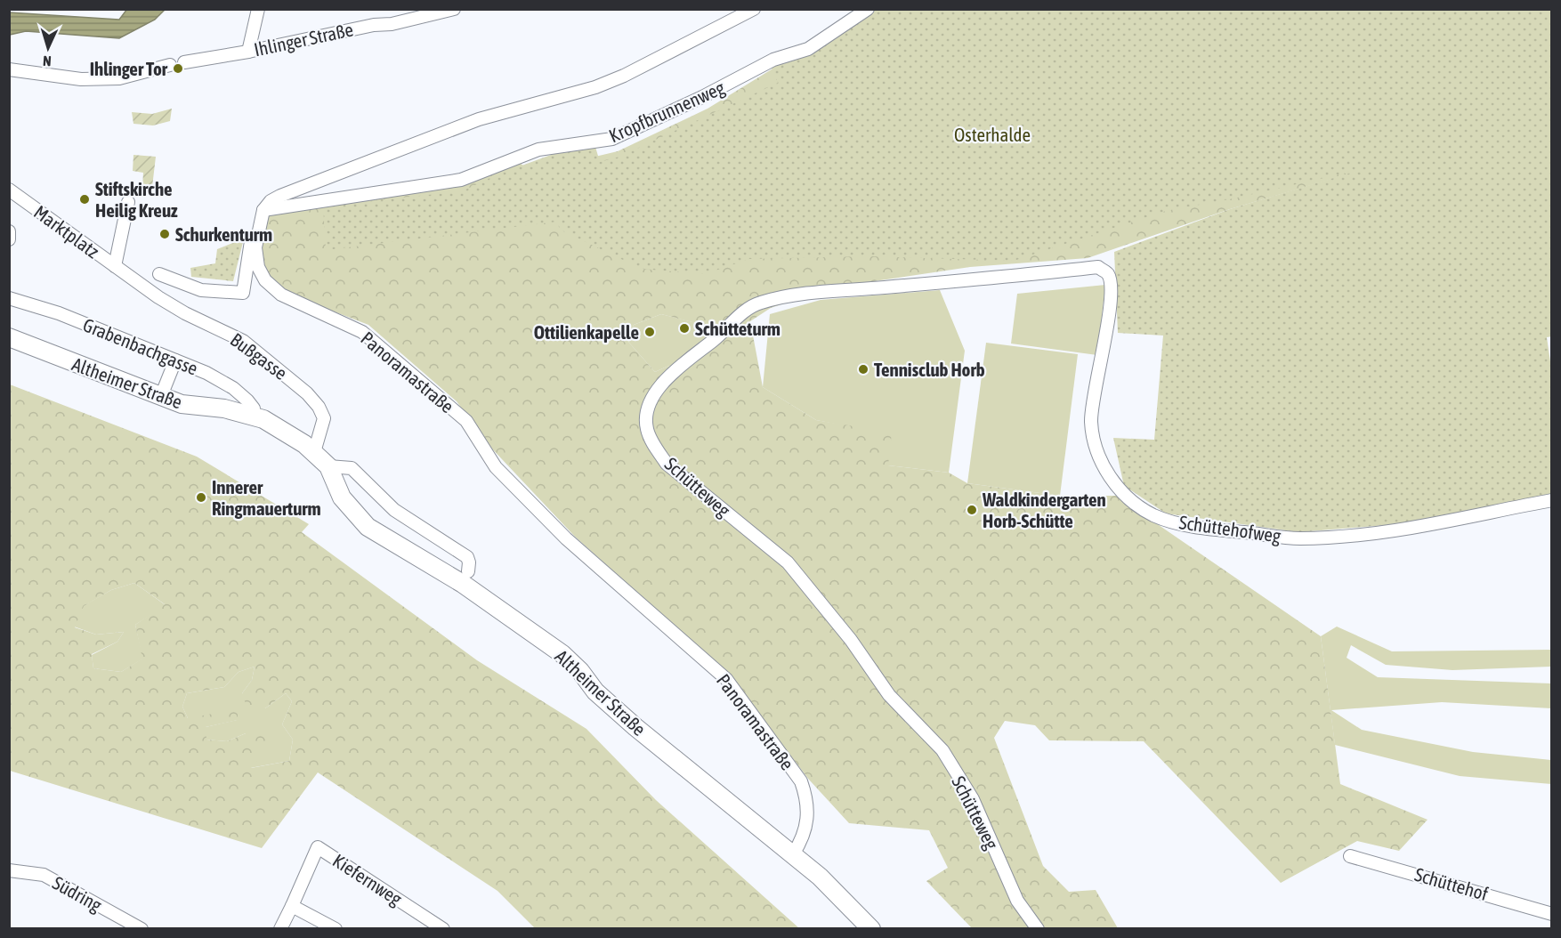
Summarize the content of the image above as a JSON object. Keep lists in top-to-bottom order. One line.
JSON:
{"streets":{"street":["Ihlinger Straße","Kropfbrunnenweg","Marktplatz","Grabenbachgasse","Bußgasse","Panoramastraße","Altheimer Straße","Schütteweg","Schüttehofweg","Kiefernweg","Schüttehof","Südring"]},"crossings":[["Kropfbrunnenweg","Panoramastraße"],["Marktplatz","Bußgasse"],["Grabenbachgasse","Altheimer Straße"],["Bußgasse","Altheimer Straße"],["Panoramastraße","Altheimer Straße"],["Schütteweg","Schüttehofweg"]],"parks":["Osterhalde"],"places":["Ihlinger Tor","Stiftskirche Heilig Kreuz","Schurkenturm","Schütteturm","Ottilienkapelle","Tennisclub Horb","Innerer Ringmauerturm","Waldkindergarten Horb-Schütte"],"north":"bottom"}
